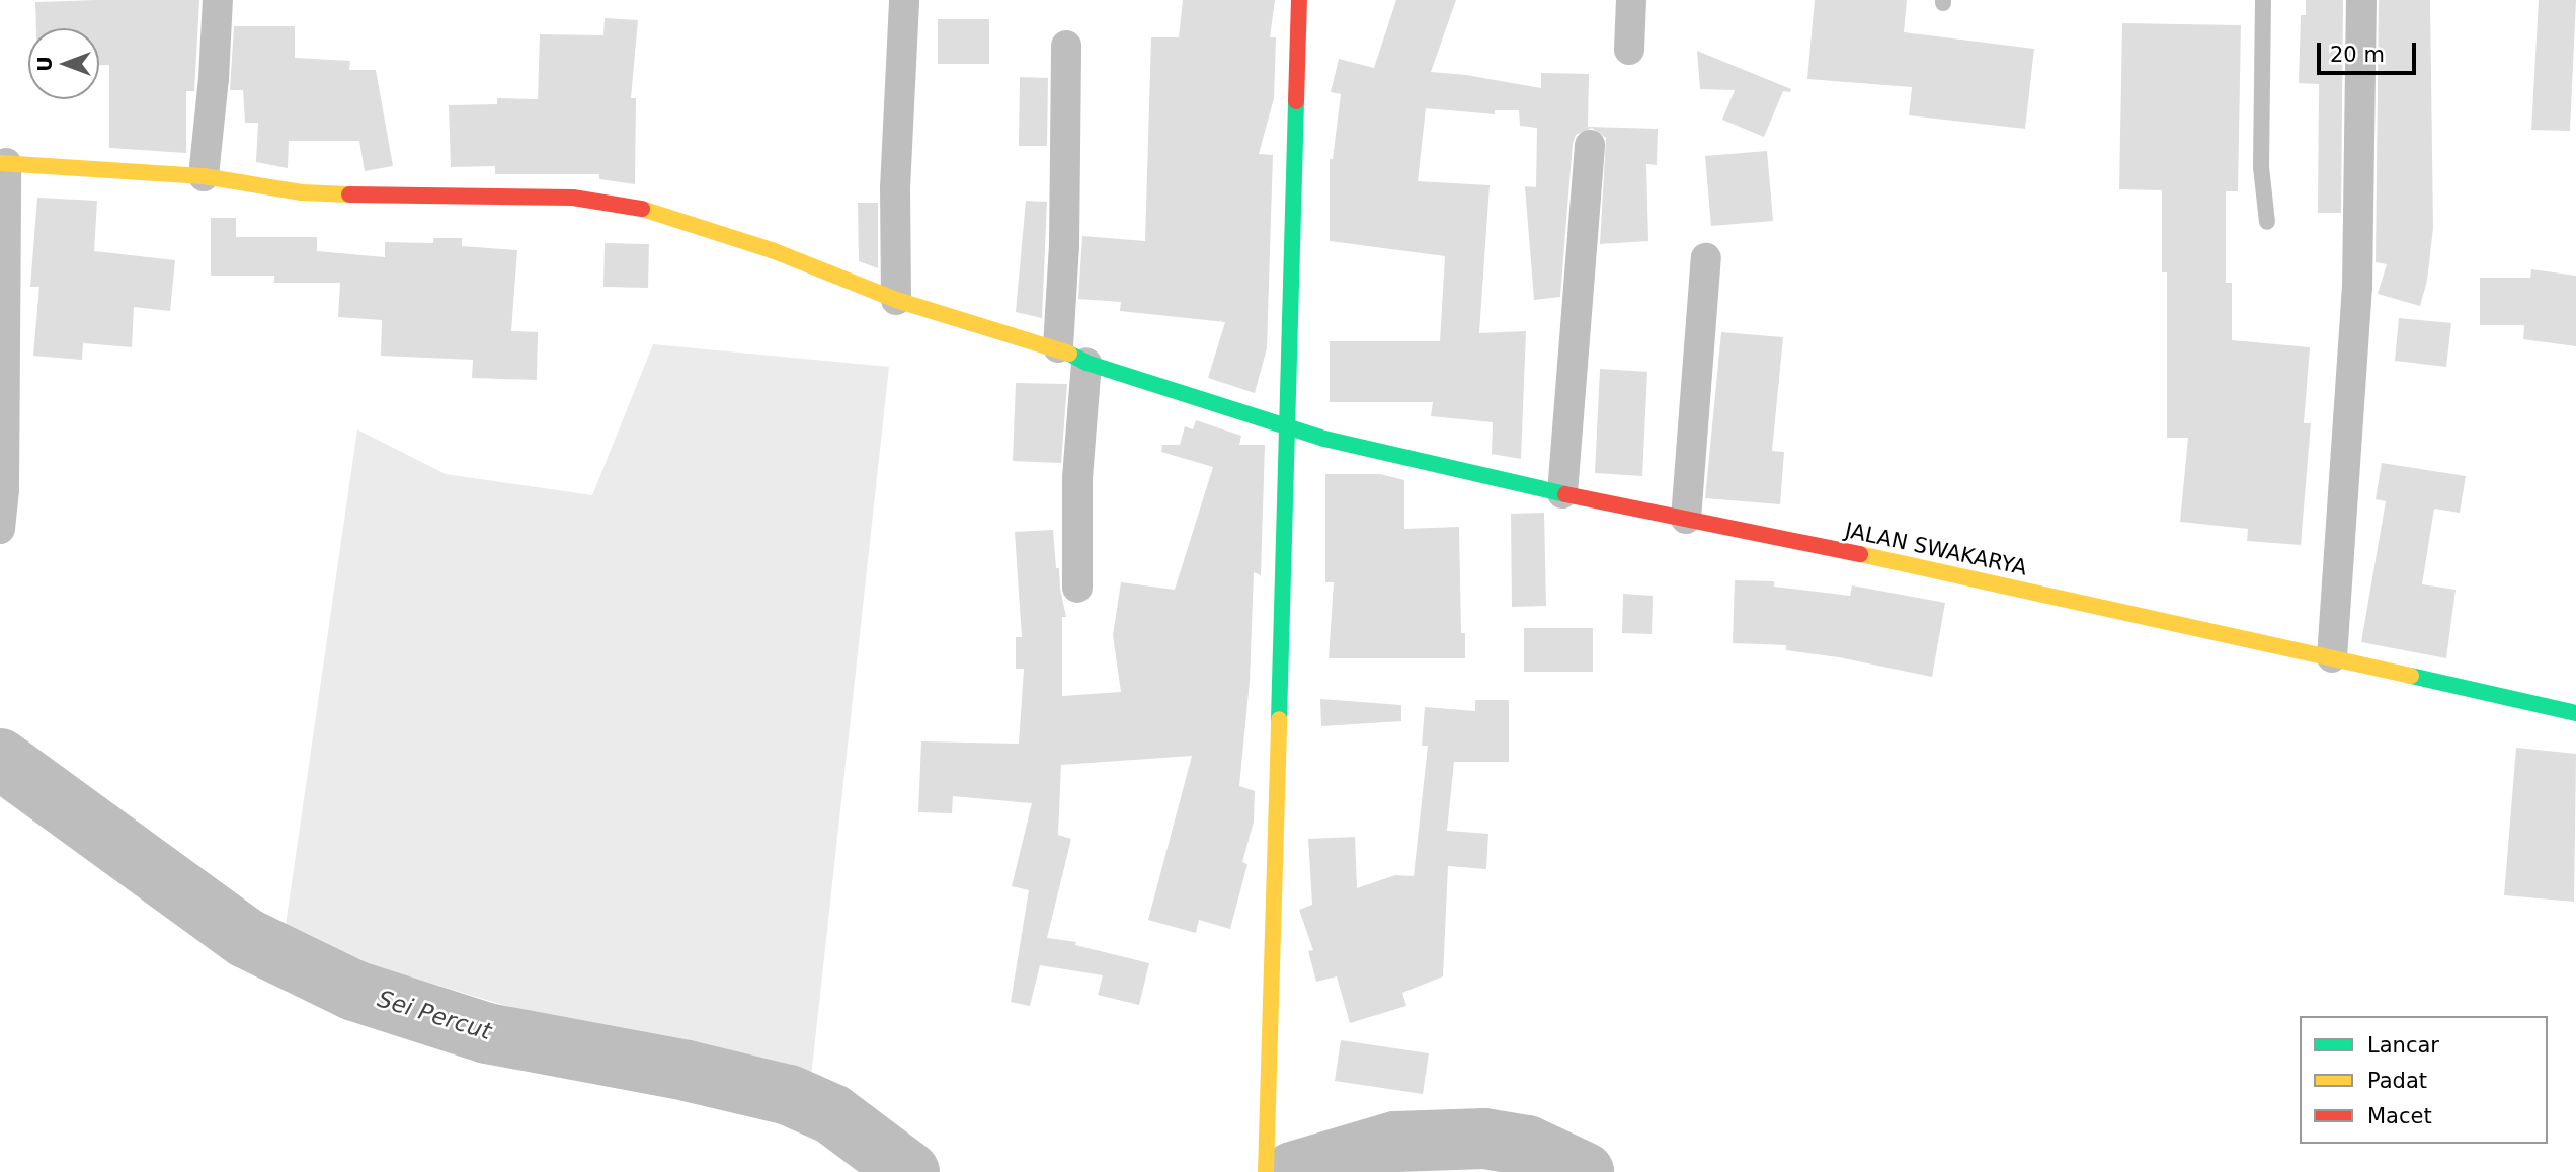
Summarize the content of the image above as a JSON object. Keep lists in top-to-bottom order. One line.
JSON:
{"streets":{"street":["JALAN SWAKARYA"]},"water":["Sei Percut"],"legend":["Lancar","Padat","Macet"],"scale_bar":"20 m","north":"left"}
